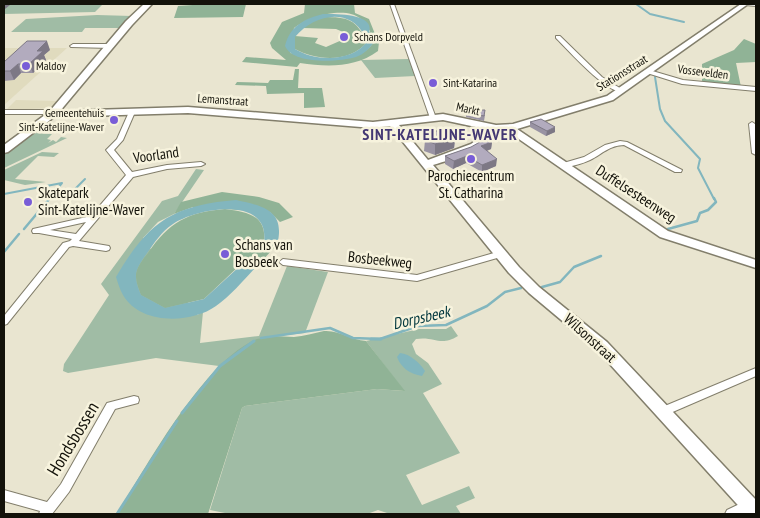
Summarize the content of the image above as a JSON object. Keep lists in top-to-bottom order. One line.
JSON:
{"streets":{"street":["Vossevelden","Stationsstraat","Lemanstraat","Markt","Voorland","Duffelsesteenweg","Bosbeekweg","Wilsonstraat","Hondsbossen"]},"crossings":[["Vossevelden","Stationsstraat"],["Stationsstraat","Markt"],["Stationsstraat","Duffelsesteenweg"],["Lemanstraat","Markt"],["Lemanstraat","Voorland"],["Markt","Wilsonstraat"],["Bosbeekweg","Wilsonstraat"]],"districts":["SINT-KATELIJNE-WAVER"],"water":["Dorpsbeek"],"places":["Schans Dorpveld","Maldoy","Sint-Katarina","Gemeentehuis Sint-Katelijne-Waver","Parochiecentrum St. Catharina","Skatepark Sint-Katelijne-Waver","Schans van Bosbeek"]}
